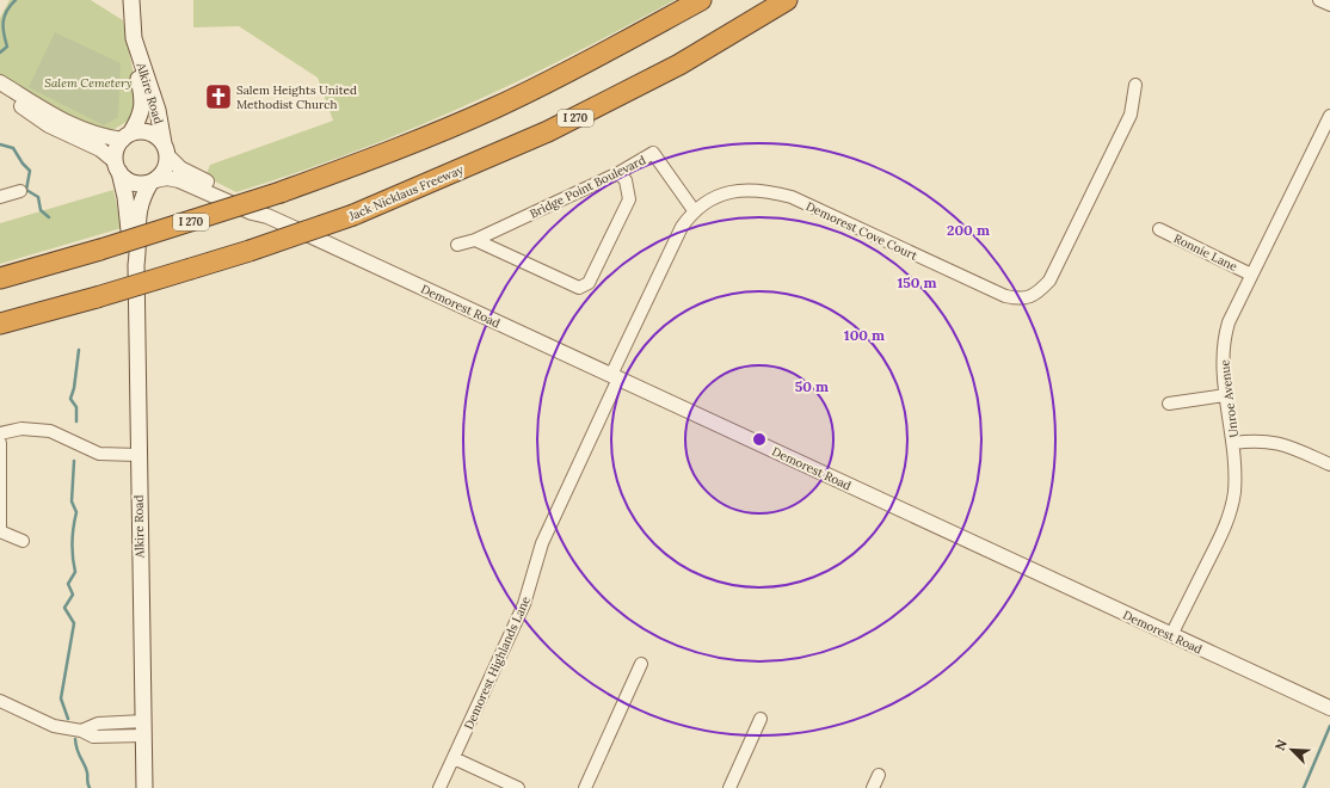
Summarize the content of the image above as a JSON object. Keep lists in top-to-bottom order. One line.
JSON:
{"streets":{"highway":["I 270","Jack Nicklaus Freeway"],"main road":["Alkire Road"],"street":["Bridge Point Boulevard","Demorest Cove Court","Ronnie Lane","Demorest Road","Unroe Avenue","Demorest Highlands Lane"]},"crossings":[["Alkire Road","Demorest Road"],["Bridge Point Boulevard","Demorest Cove Court"],["Demorest Cove Court","Demorest Road"],["Demorest Cove Court","Demorest Highlands Lane"],["Ronnie Lane","Unroe Avenue"],["Demorest Road","Unroe Avenue"],["Demorest Road","Demorest Highlands Lane"]],"parks":["Salem Cemetery"],"places":{"church":["Salem Heights United Methodist Church"]},"north":"top left","rings":["200 m","150 m","100 m","50 m"]}
